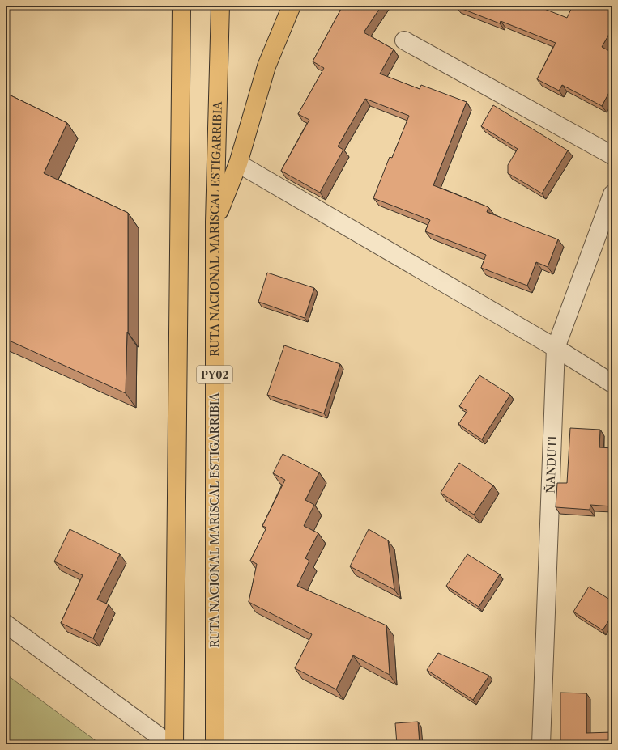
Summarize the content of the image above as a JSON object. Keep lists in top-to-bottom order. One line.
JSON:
{"streets":{"highway":["RUTA NACIONAL MARISCAL ESTIGARRIBIA","PY02"],"street":["ÑANDUTI"]}}
